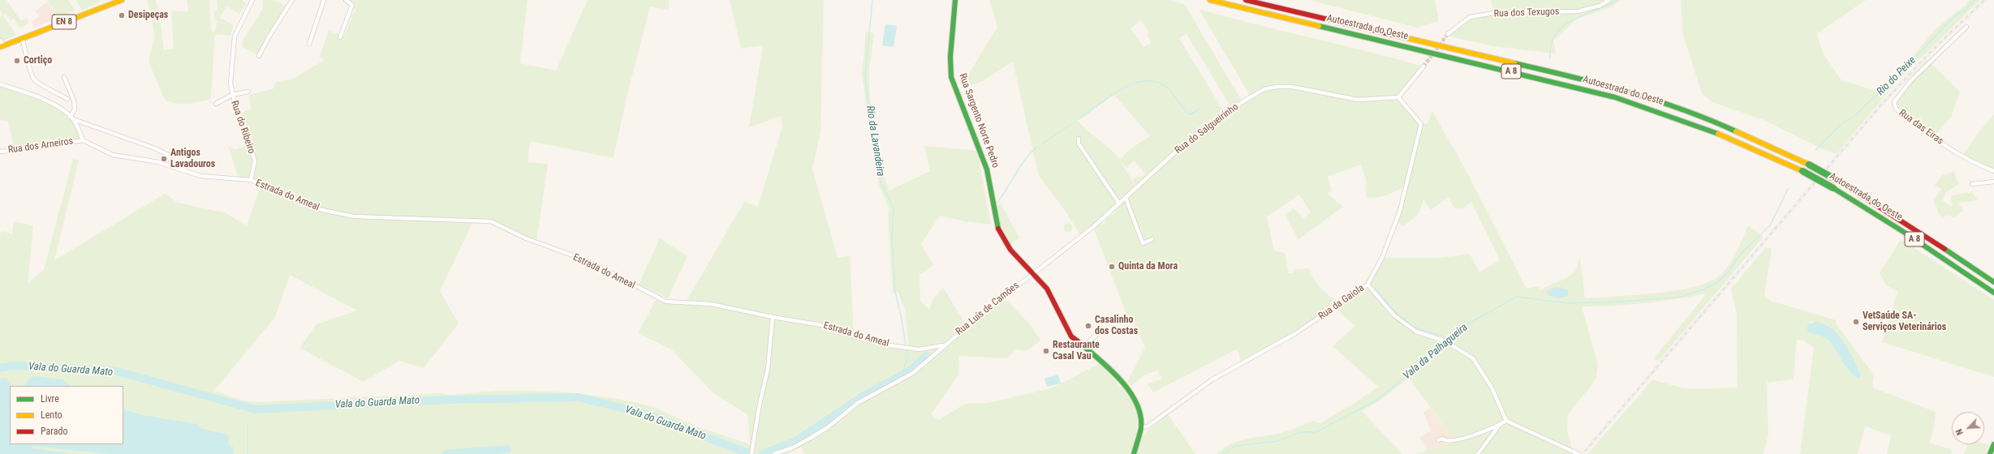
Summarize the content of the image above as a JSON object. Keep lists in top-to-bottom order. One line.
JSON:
{"streets":{"main road":["EN 8","Autoestrada do Oeste","A 8","Rua Sargento Norte Pedro"],"street":["Rua dos Texugos","Rua do Ribeiro","Rua das Eiras","Rua do Salgueirinho","Rua dos Arneiros","Estrada do Ameal","Rua da Gaiola","Rua Luís de Camões"]},"crossings":[["Rua Sargento Norte Pedro","Rua do Salgueirinho"],["Rua Sargento Norte Pedro","Rua da Gaiola"],["Rua Sargento Norte Pedro","Rua Luís de Camões"],["Rua do Ribeiro","Rua dos Arneiros"],["Rua do Ribeiro","Estrada do Ameal"],["Rua do Salgueirinho","Rua da Gaiola"],["Rua do Salgueirinho","Rua Luís de Camões"],["Rua dos Arneiros","Estrada do Ameal"],["Estrada do Ameal","Rua Luís de Camões"]],"water":["Rio do Peixe","Rio da Lavandeira","Vala da Palhagueira","Vala do Guarda Mato"],"places":["Desipeças","Cortiço","Antigos Lavadouros","Quinta da Mora","VetSaúde SA- Serviços Veterinários","Casalinho dos Costas","Restaurante Casal Vau"],"legend":["Livre","Lento","Parado"],"north":"bottom left"}
